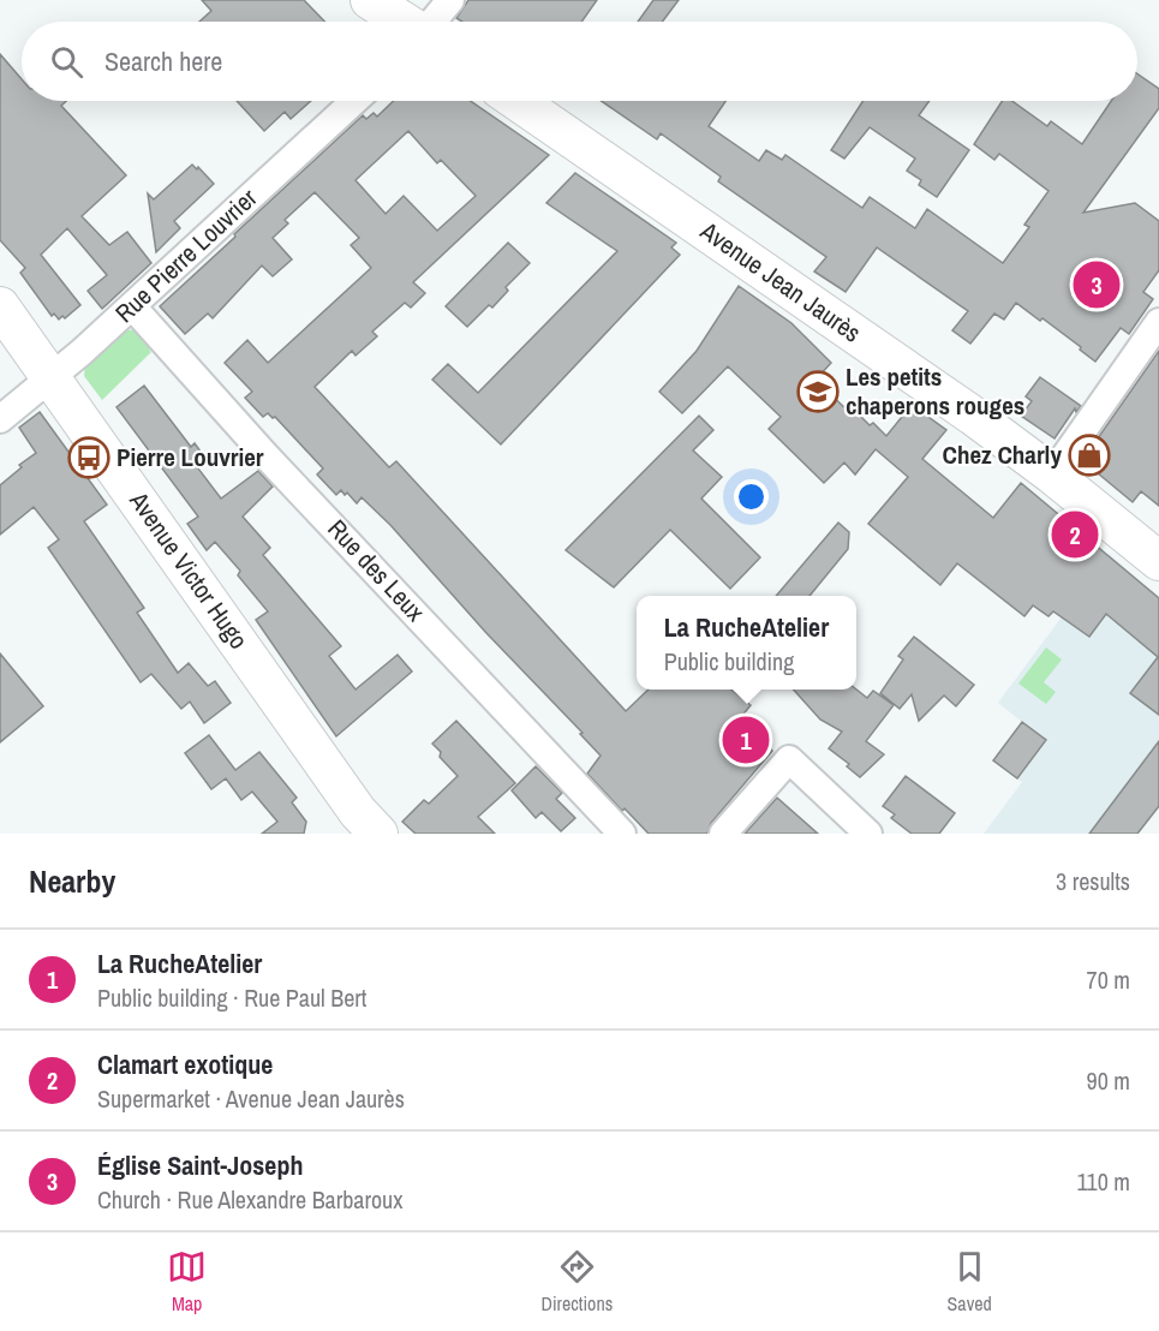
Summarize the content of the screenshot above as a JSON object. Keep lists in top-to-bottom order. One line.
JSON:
{"streets":{"street":["Rue Pierre Louvrier","Avenue Jean Jaurès","Avenue Victor Hugo","Rue des Leux"]},"crossings":[["Rue Pierre Louvrier","Avenue Victor Hugo"],["Rue Pierre Louvrier","Rue des Leux"]],"places":{"school or university":["Les petits chaperons rouges"],"shop":["Chez Charly"],"bus stop":["Pierre Louvrier"]},"page":{"search":"Search here","pins":["3","2","1"],"popup":["La RucheAtelier","Public building"],"heading":["Nearby","3 results"],"list":[{"mark":"1","name":"La RucheAtelier","note":"Public building · Rue Paul Bert","value":"70 m"},{"mark":"2","name":"Clamart exotique","note":"Supermarket · Avenue Jean Jaurès","value":"90 m"},{"mark":"3","name":"Église Saint-Joseph","note":"Church · Rue Alexandre Barbaroux","value":"110 m"}],"nav":["Map","Directions","Saved"]}}
